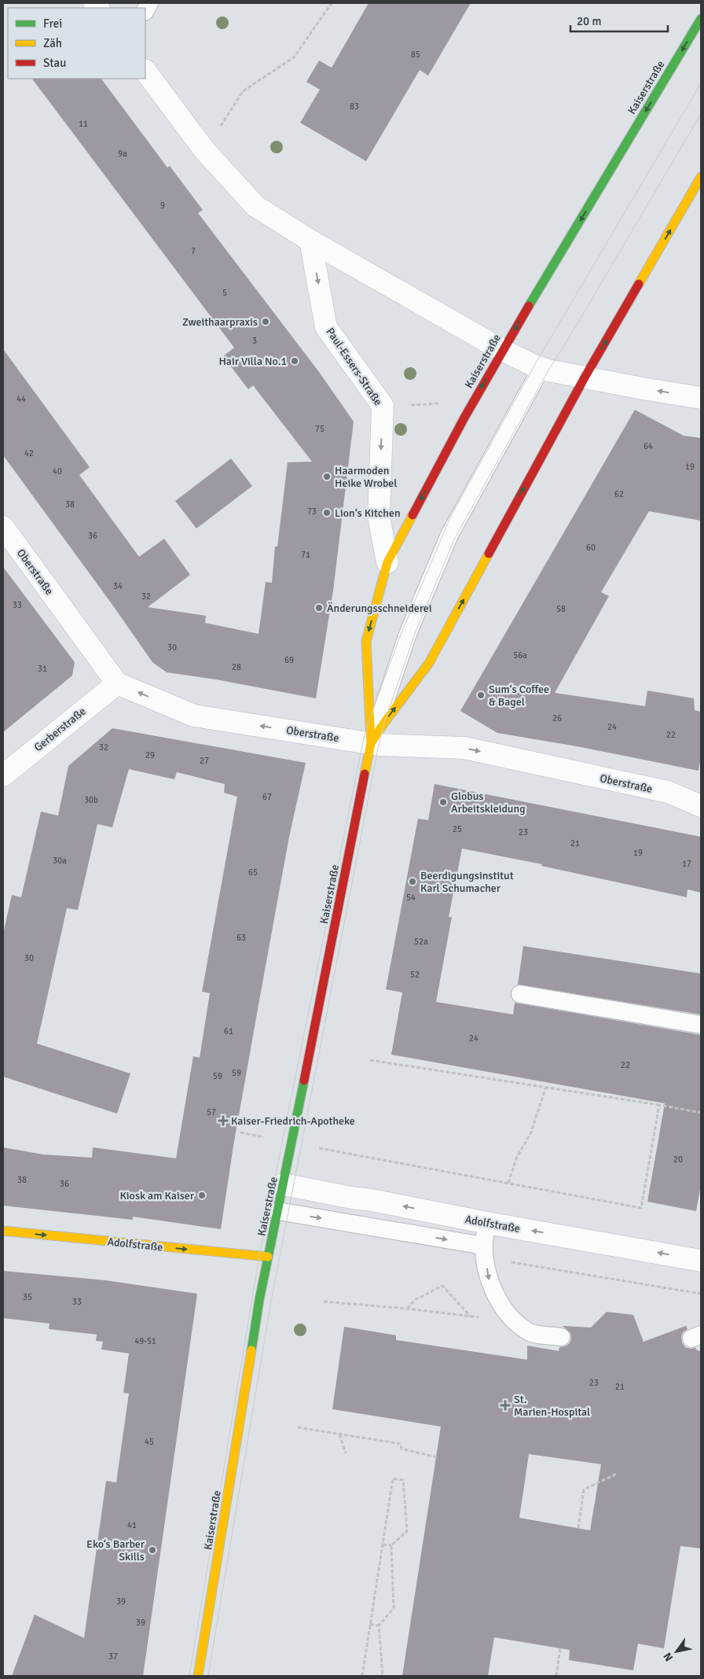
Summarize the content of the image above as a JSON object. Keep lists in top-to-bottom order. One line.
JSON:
{"streets":{"main road":["Kaiserstraße","Adolfstraße"],"street":["Paul-Essers-Straße","Oberstraße","Gerberstraße"]},"crossings":[["Kaiserstraße","Paul-Essers-Straße"],["Kaiserstraße","Oberstraße"],["Kaiserstraße","Adolfstraße"],["Oberstraße","Gerberstraße"]],"one_way":["Paul-Essers-Straße"],"places":{"other":["Zweithaarpraxis","Hair Villa No.1","Haarmoden Heike Wrobel","Lion‘s Kitchen","Änderungsschneiderei","Sum‘s Coffee & Bagel","Globus Arbeitskleidung","Beerdigungsinstitut Karl Schumacher","Kiosk am Kaiser","Eko‘s Barber Skills"],"health":["Kaiser-Friedrich-Apotheke","St. Marien-Hospital"]},"house_numbers":["85","83","11","9a","9","7","5","3","44","75","64","42","19","40","62","38","73","36","60","71","34","32","33","58","30","56a","69","28","31","26","24","22","32","29","27","67","30b","25","23","21","19","30a","17","65","54","63","52a","30","52","61","24","22","59","59","57","20","38","36","35","33","49-51","23","21","45","41","39","39","37"],"legend":["Frei","Zäh","Stau"],"scale_bar":"20 m","north":"bottom left"}
